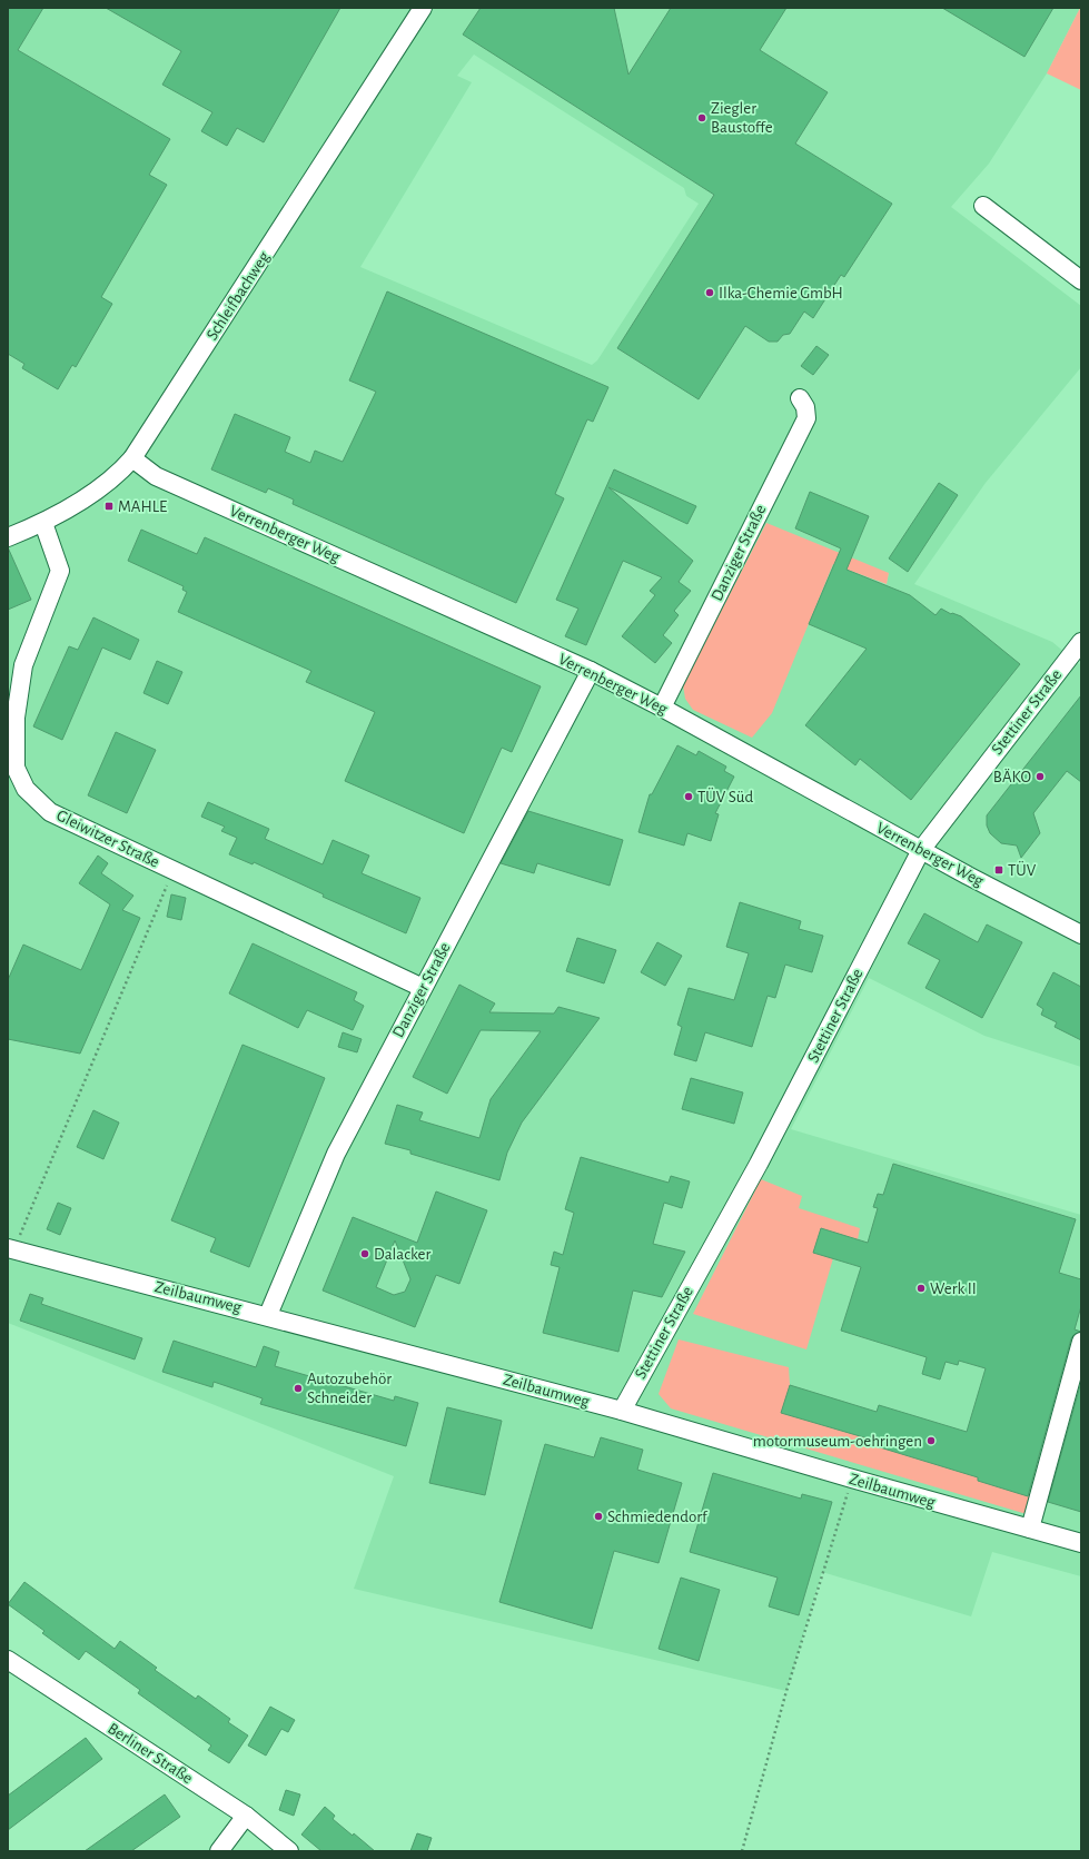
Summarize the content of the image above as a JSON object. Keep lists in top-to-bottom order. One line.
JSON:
{"streets":{"street":["Schleifbachweg","Verrenberger Weg","Danziger Straße","Stettiner Straße","Gleiwitzer Straße","Zeilbaumweg","Berliner Straße"]},"crossings":[["Schleifbachweg","Verrenberger Weg"],["Schleifbachweg","Gleiwitzer Straße"],["Verrenberger Weg","Danziger Straße"],["Verrenberger Weg","Stettiner Straße"],["Danziger Straße","Gleiwitzer Straße"],["Danziger Straße","Zeilbaumweg"],["Stettiner Straße","Zeilbaumweg"]],"places":{"other":["Ziegler Baustoffe","Ilka-Chemie GmbH","BÄKO","TÜV Süd","Dalacker","Werk II","Autozubehör Schneider","motormuseum-oehringen","Schmiedendorf"],"transit":["MAHLE","TÜV"]}}
